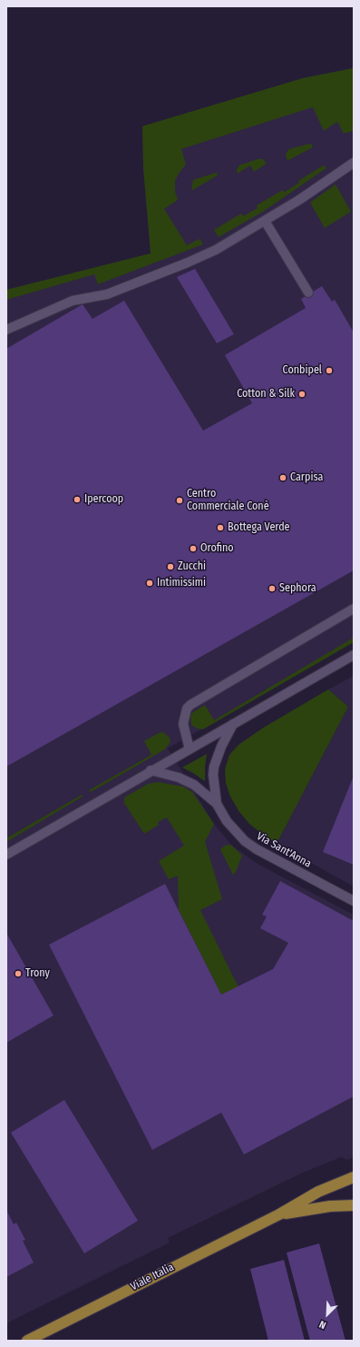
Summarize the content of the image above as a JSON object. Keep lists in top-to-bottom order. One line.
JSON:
{"streets":{"main road":["Viale Italia"],"lane":["Via Sant'Anna"]},"places":["Conbipel","Cotton & Silk","Carpisa","Ipercoop","Centro Commerciale Conè","Bottega Verde","Orofino","Zucchi","Intimissimi","Sephora","Trony"],"north":"bottom left"}
